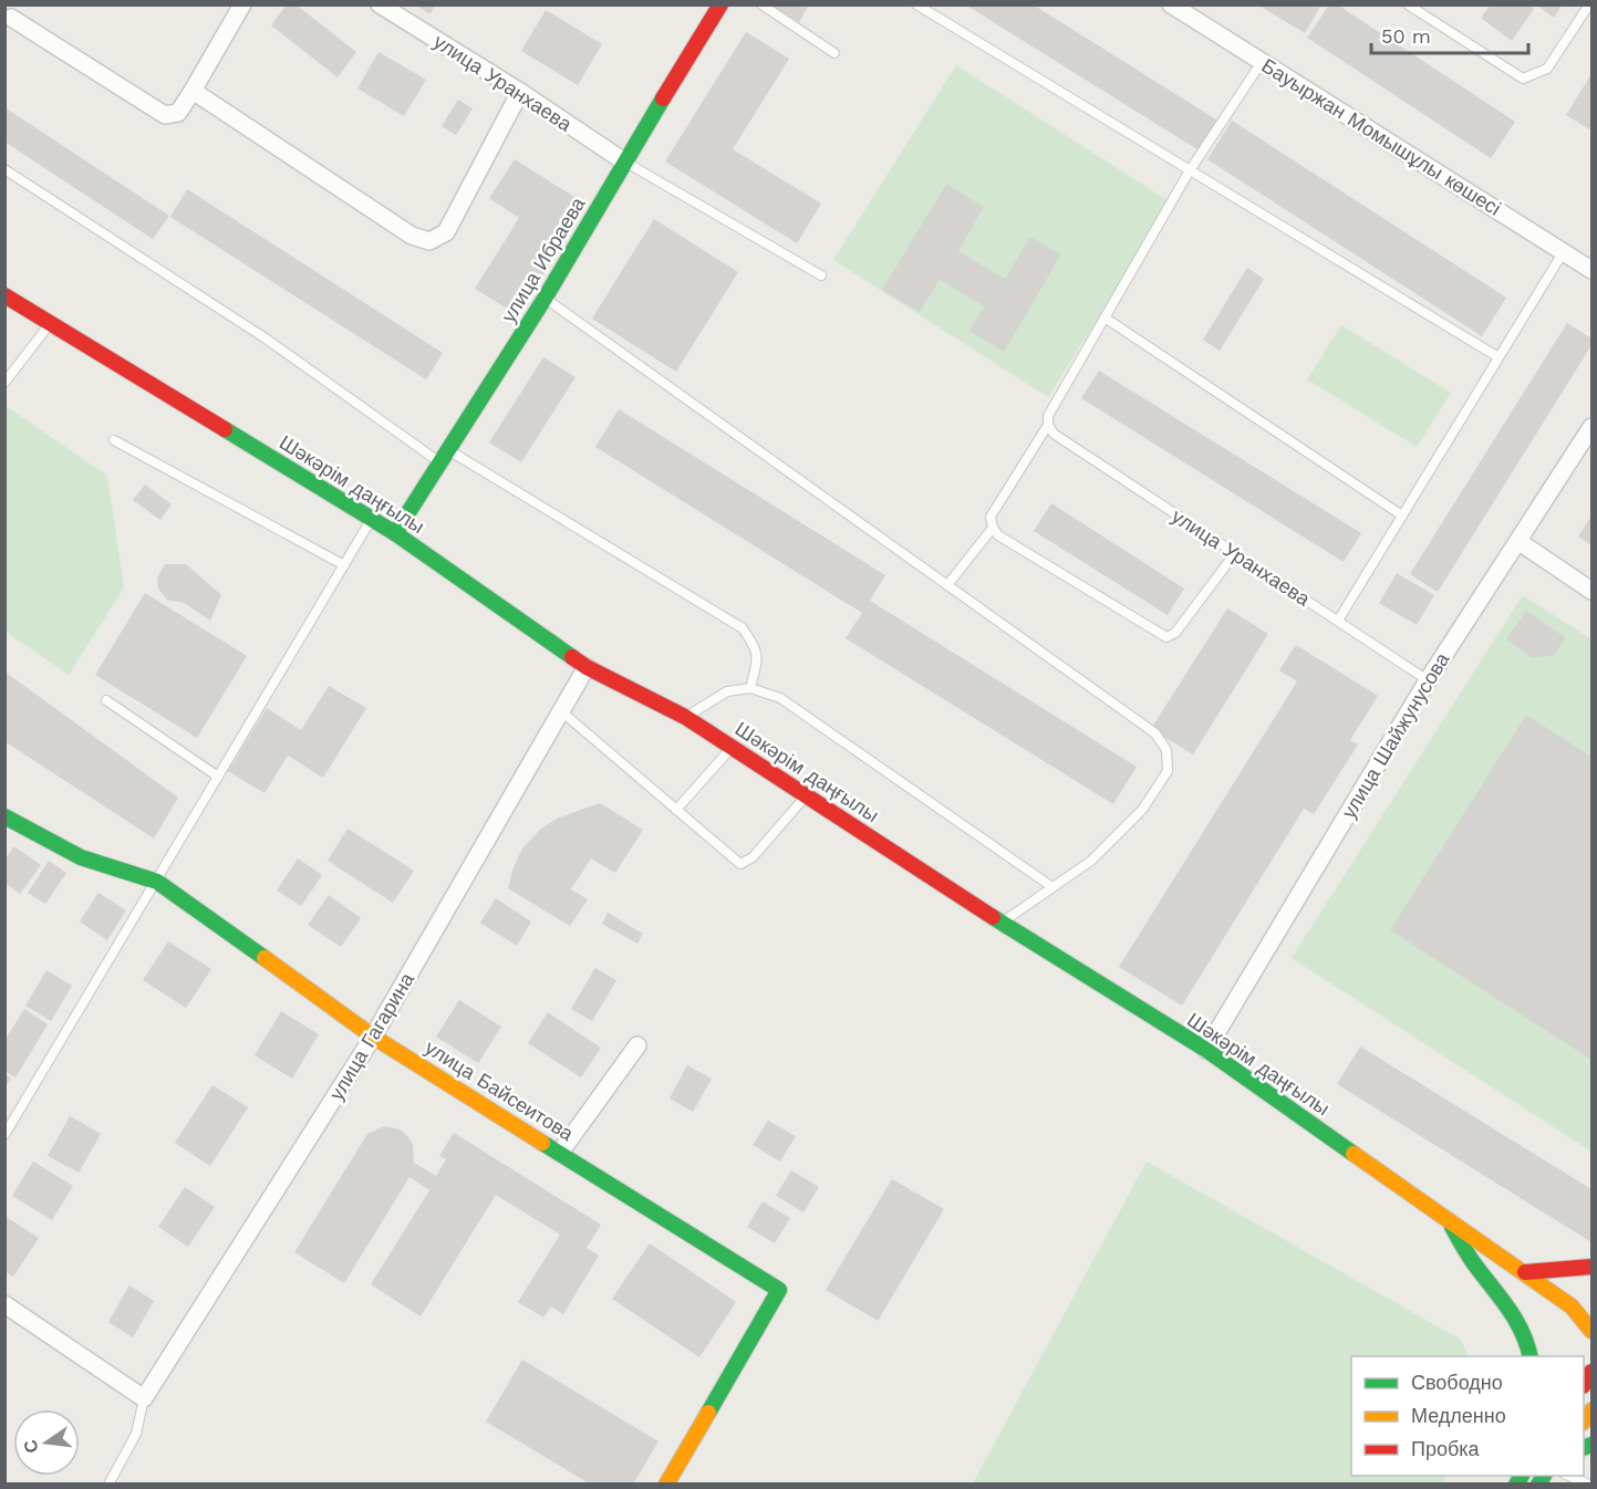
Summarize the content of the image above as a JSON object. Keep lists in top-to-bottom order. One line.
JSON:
{"streets":{"main road":["улица Ибраева","Шәкәрім даңғылы","улица Байсеитова"],"street":["улица Уранхаева","Бауыржан Момышұлы көшесі","улица Шайжунусова","улица Гагарина"]},"crossings":[["улица Уранхаева","улица Ибраева"],["улица Уранхаева","улица Шайжунусова"],["улица Ибраева","Шәкәрім даңғылы"],["Шәкәрім даңғылы","улица Шайжунусова"],["Шәкәрім даңғылы","улица Гагарина"],["улица Гагарина","улица Байсеитова"]],"legend":["Свободно","Медленно","Пробка"],"scale_bar":"50 m","north":"left"}
